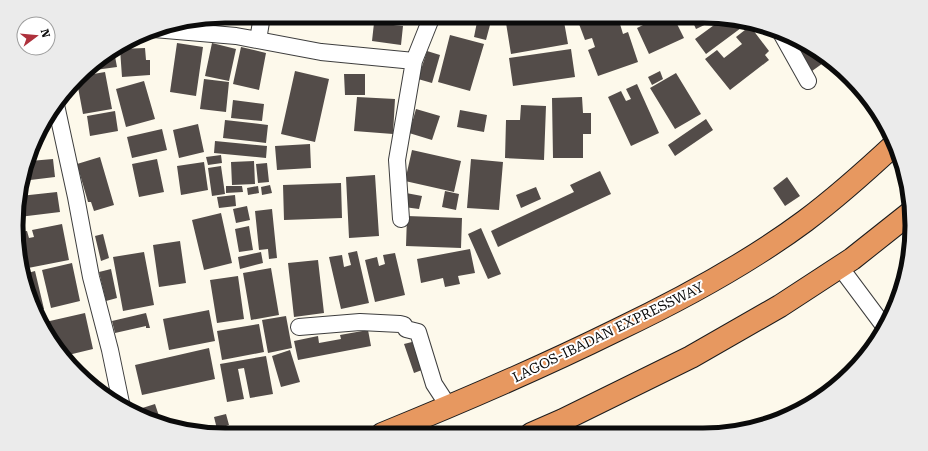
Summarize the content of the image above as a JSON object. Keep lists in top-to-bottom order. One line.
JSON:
{"streets":{"highway":["LAGOS-IBADAN EXPRESSWAY"]},"north":"right"}
